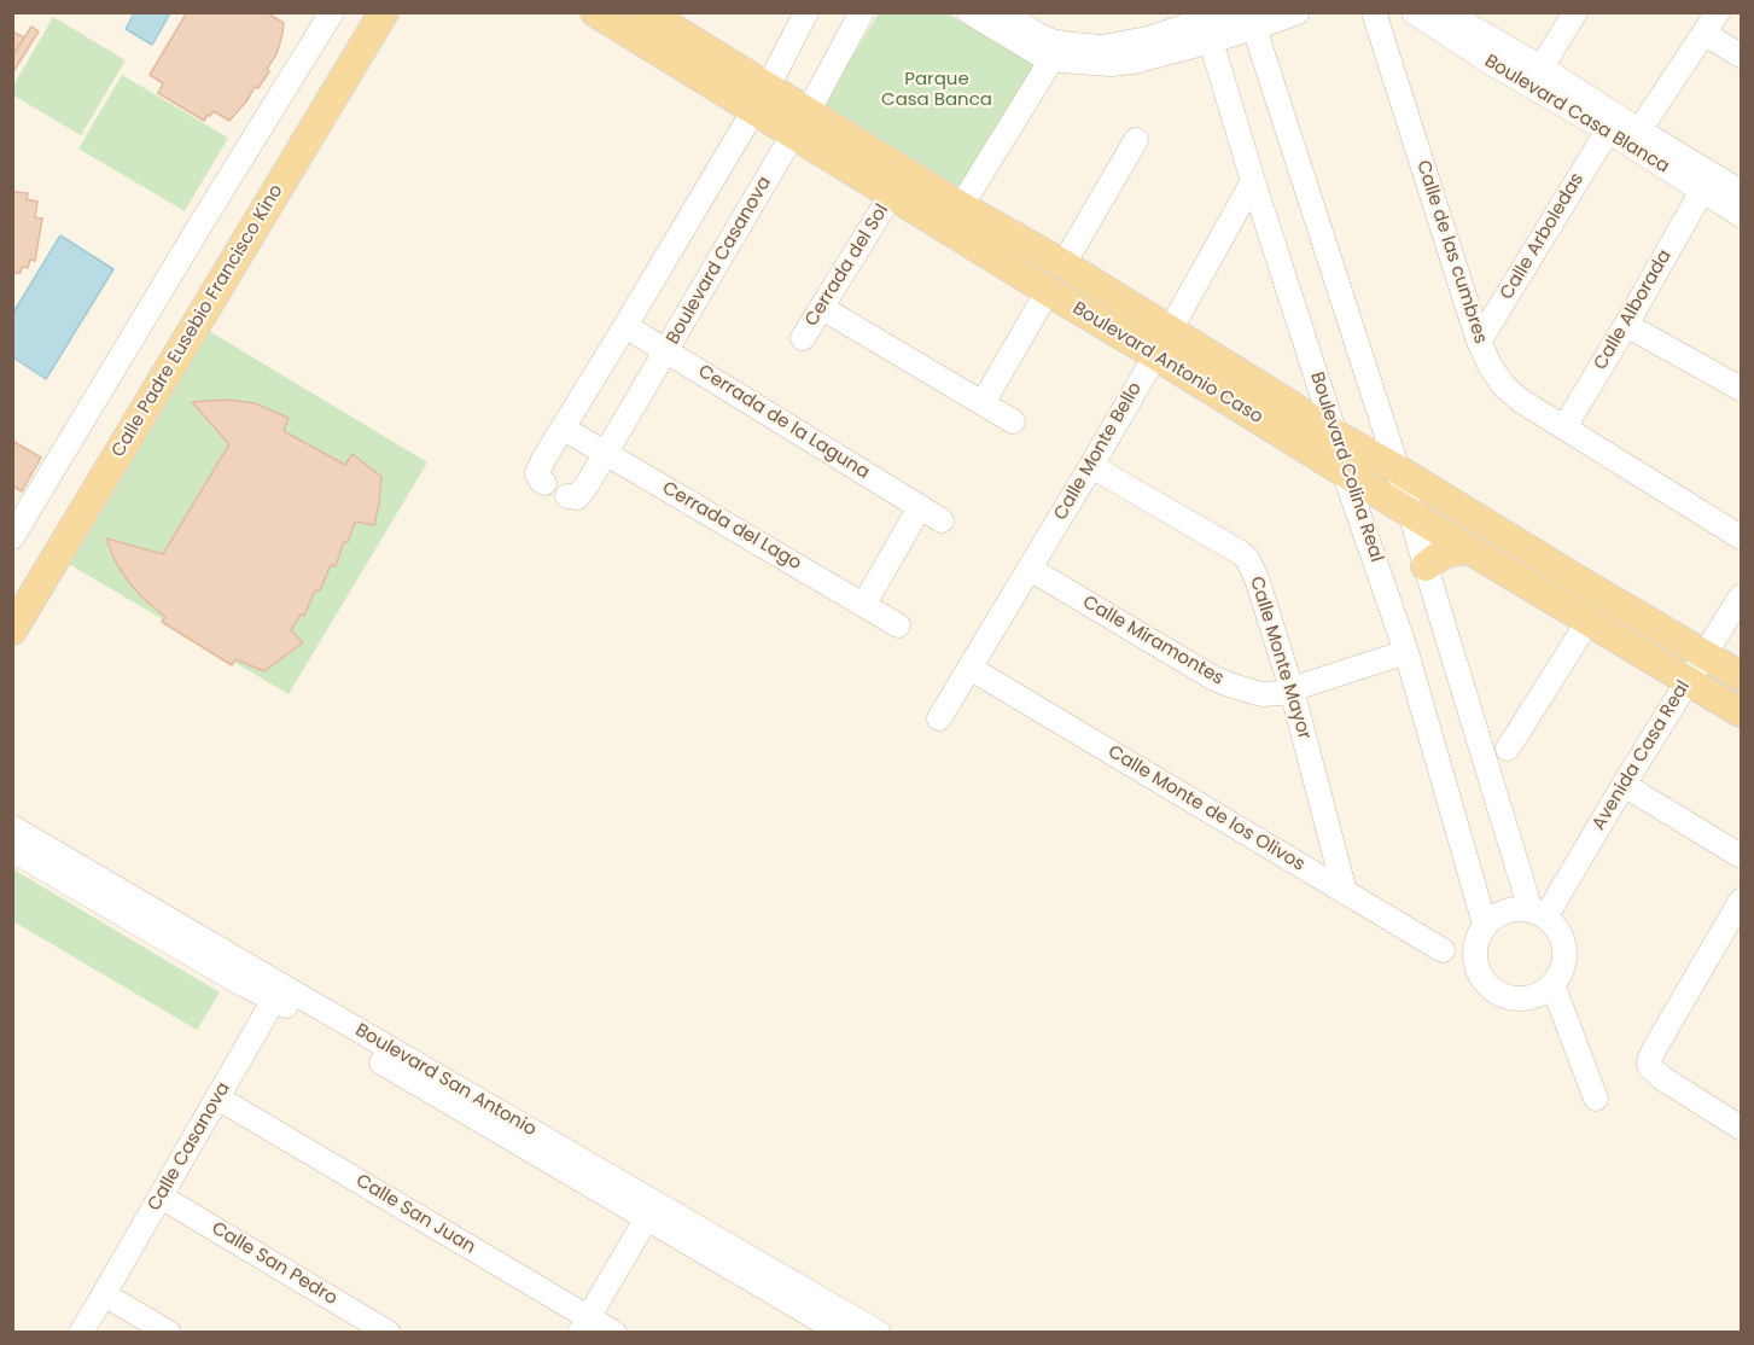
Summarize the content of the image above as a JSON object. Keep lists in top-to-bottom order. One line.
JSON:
{"streets":{"main road":["Calle Padre Eusebio Francisco Kino","Boulevard Antonio Caso"],"street":["Boulevard Casa Blanca","Calle Arboledas","Calle de las cumbres","Boulevard Casanova","Cerrada del Sol","Calle Alborada","Cerrada de la Laguna","Calle Monte Bello","Boulevard Colina Real","Cerrada del Lago","Calle Miramontes","Calle Monte Mayor","Avenida Casa Real","Calle Monte de los Olivos","Boulevard San Antonio","Calle Casanova","Calle San Juan","Calle San Pedro"]},"crossings":[["Boulevard Casa Blanca","Calle Arboledas"],["Boulevard Casa Blanca","Calle Alborada"],["Calle Arboledas","Calle de las cumbres"],["Calle de las cumbres","Calle Alborada"],["Boulevard Casanova","Boulevard Antonio Caso"],["Boulevard Casanova","Cerrada de la Laguna"],["Boulevard Casanova","Cerrada del Lago"],["Cerrada del Sol","Boulevard Antonio Caso"],["Boulevard Antonio Caso","Calle Monte Bello"],["Boulevard Antonio Caso","Boulevard Colina Real"],["Boulevard Antonio Caso","Avenida Casa Real"],["Calle Monte Bello","Boulevard Colina Real"],["Calle Monte Bello","Calle Miramontes"],["Calle Monte Bello","Calle Monte Mayor"],["Calle Monte Bello","Calle Monte de los Olivos"],["Boulevard Colina Real","Calle Miramontes"],["Boulevard Colina Real","Avenida Casa Real"],["Calle Miramontes","Calle Monte Mayor"],["Calle Monte Mayor","Calle Monte de los Olivos"],["Boulevard San Antonio","Calle Casanova"],["Calle Casanova","Calle San Juan"],["Calle Casanova","Calle San Pedro"]],"parks":["Parque Casa Banca"]}
